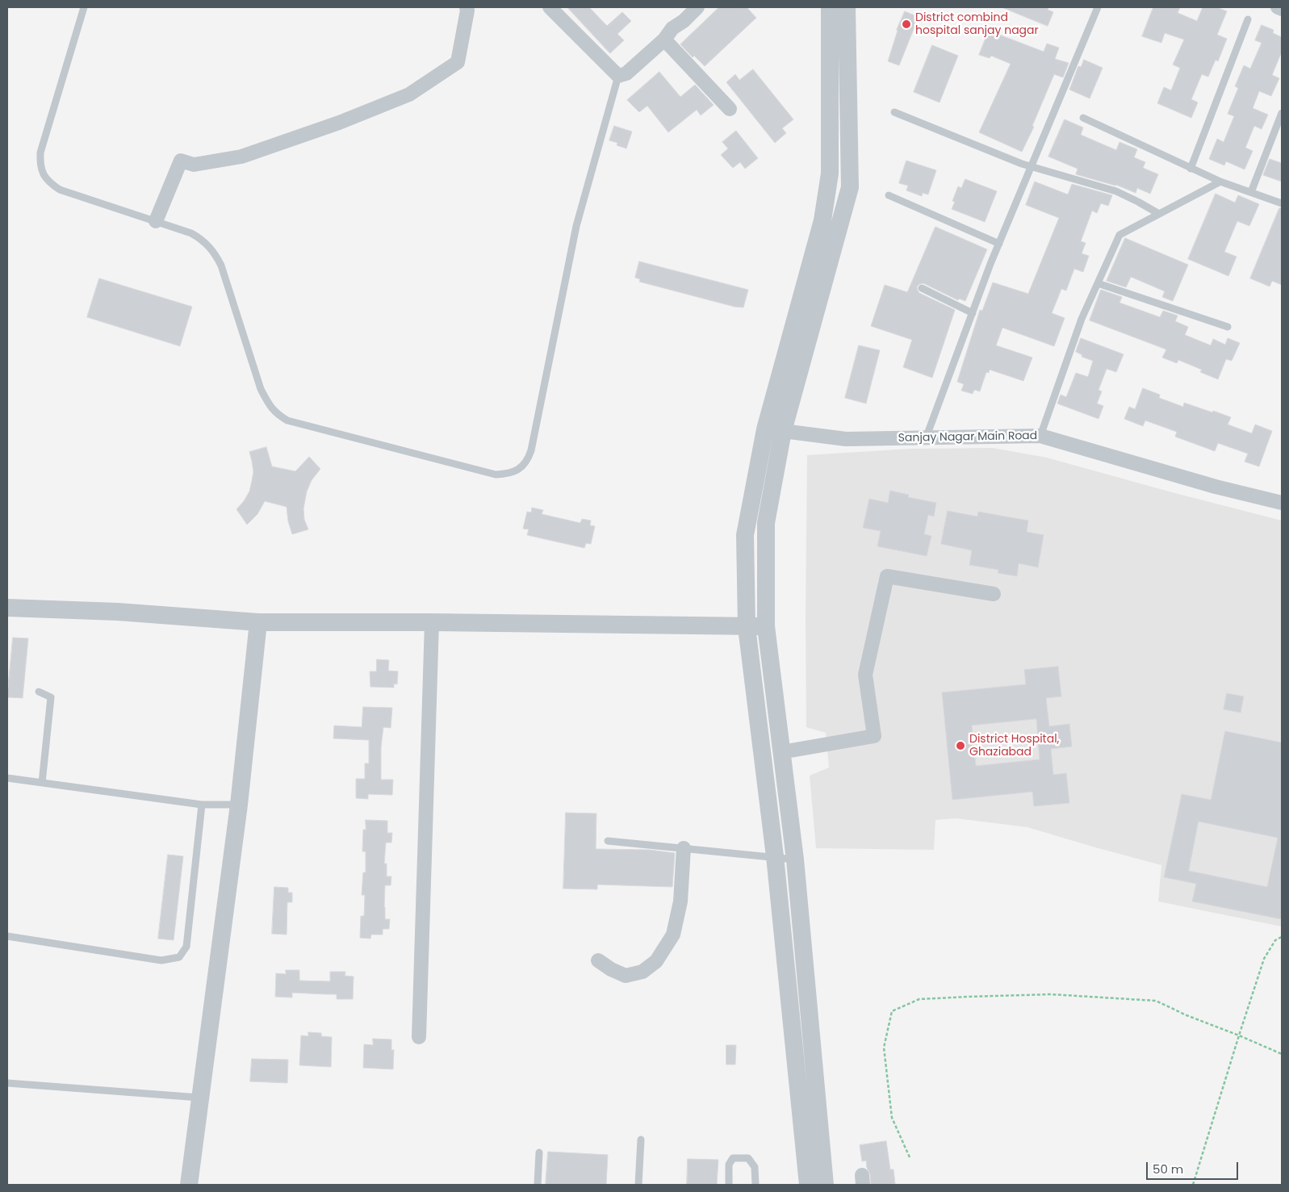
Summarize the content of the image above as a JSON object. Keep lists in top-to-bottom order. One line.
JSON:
{"streets":{"street":["Sanjay Nagar Main Road"]},"places":["District combind hospital sanjay nagar","District Hospital, Ghaziabad"],"scale_bar":"50 m"}
